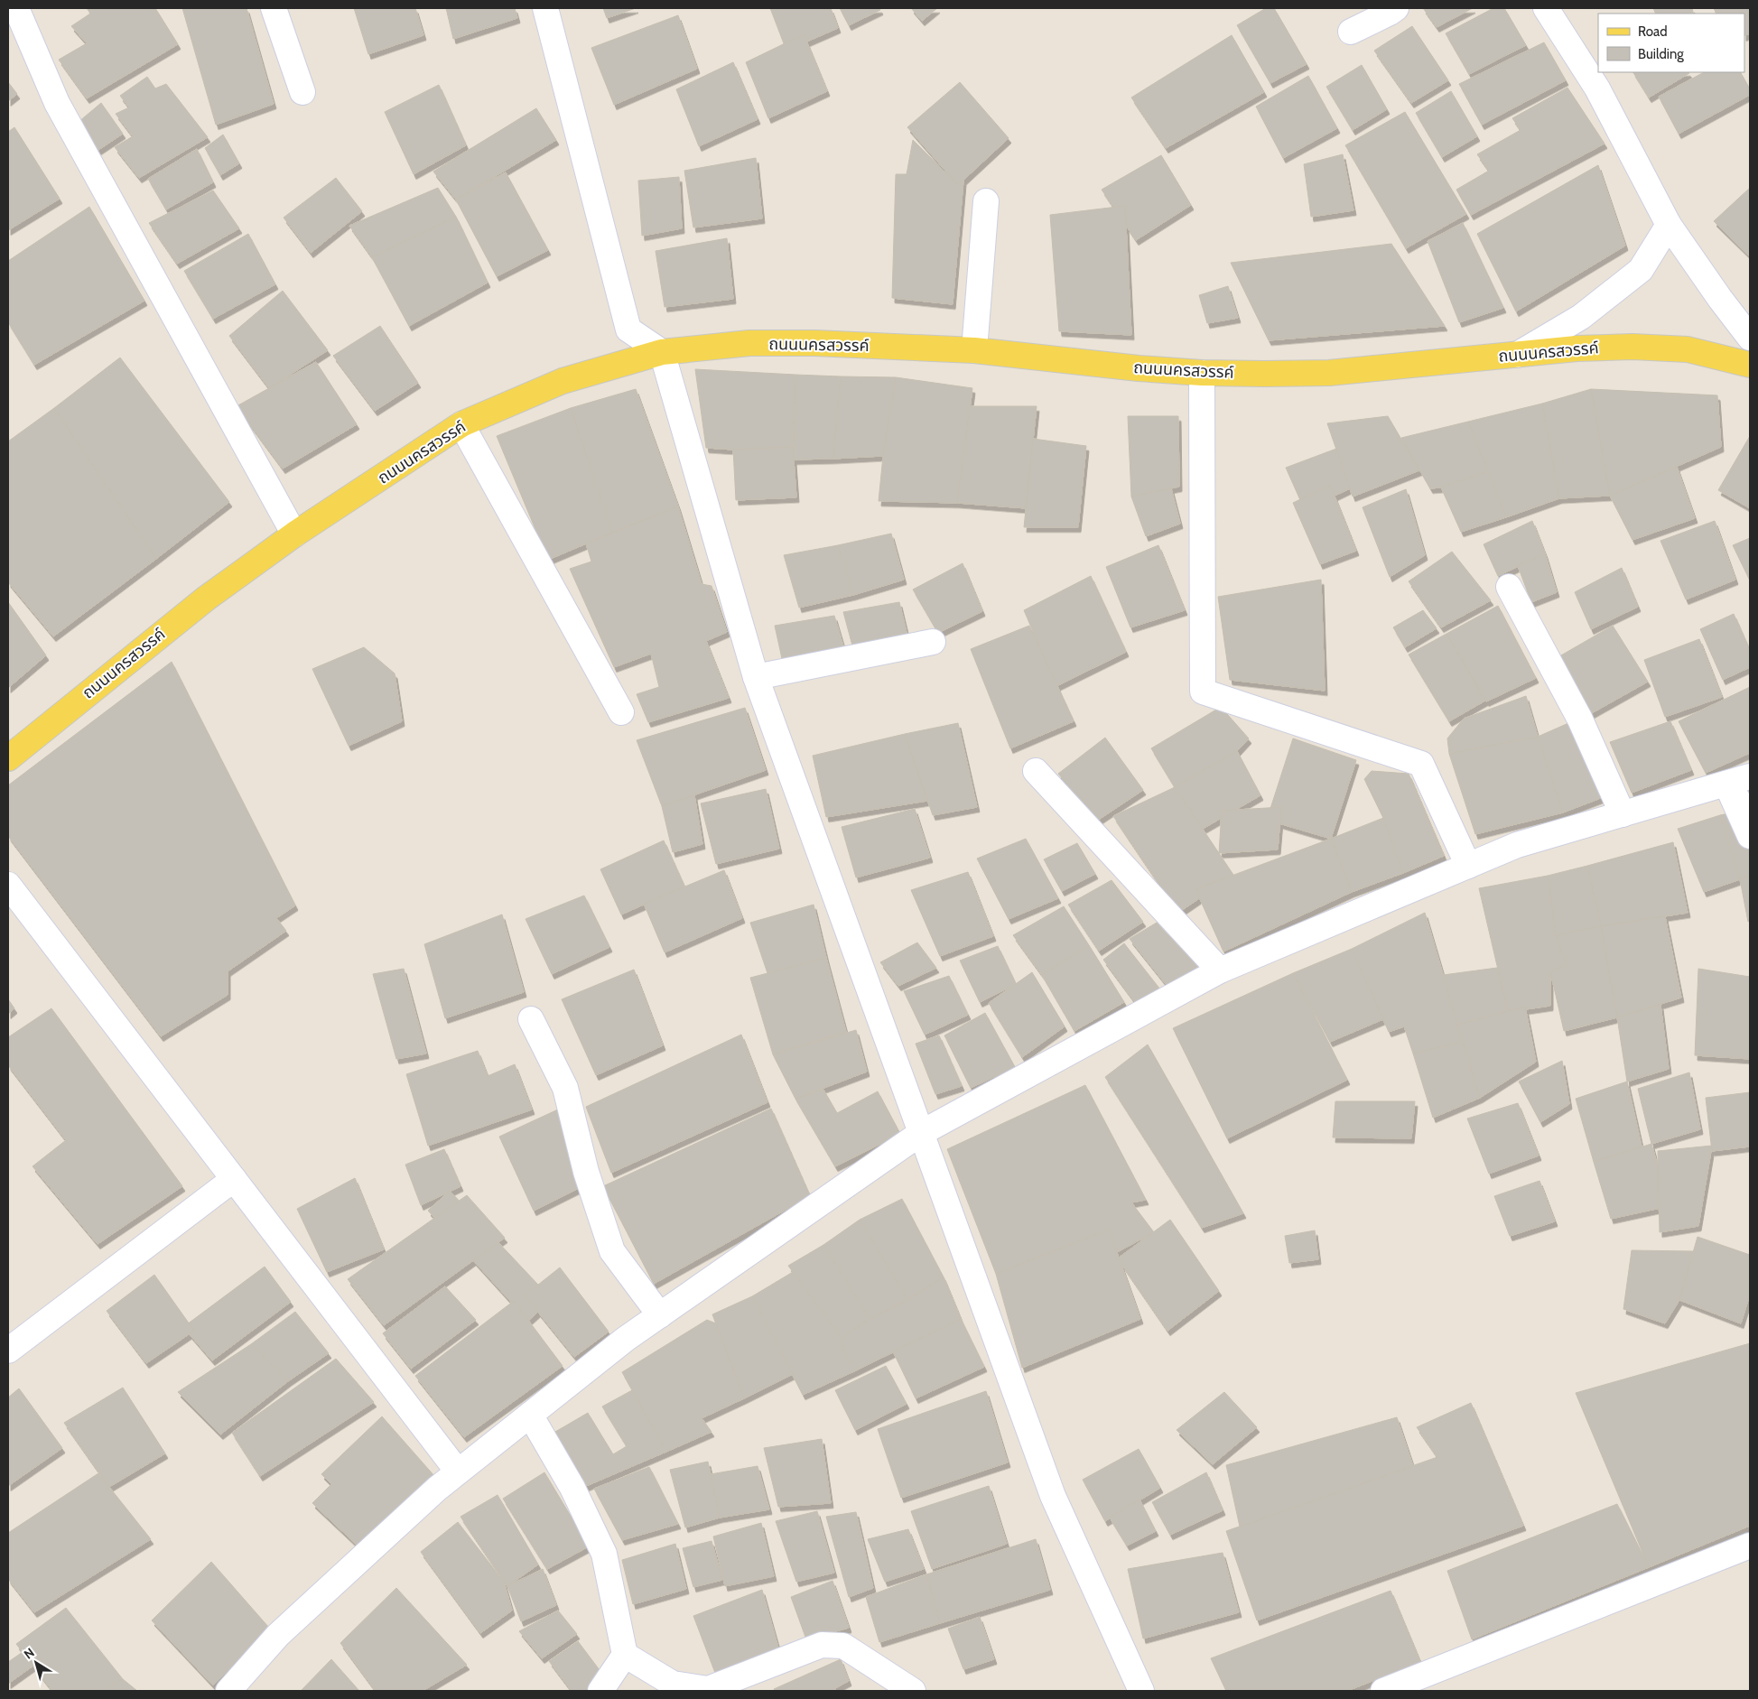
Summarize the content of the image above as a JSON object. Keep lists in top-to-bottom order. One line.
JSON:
{"streets":{"main road":["ถนนนครสวรรค์"]},"legend":["Road","Building"],"north":"top left"}
